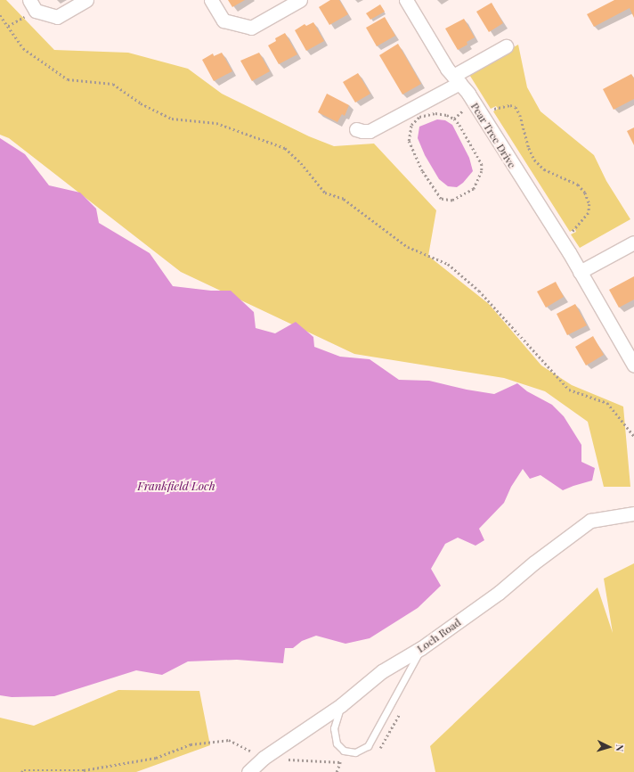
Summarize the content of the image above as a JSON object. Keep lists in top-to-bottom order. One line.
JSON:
{"streets":{"street":["Pear Tree Drive","Loch Road"]},"water":["Frankfield Loch"],"north":"right"}
